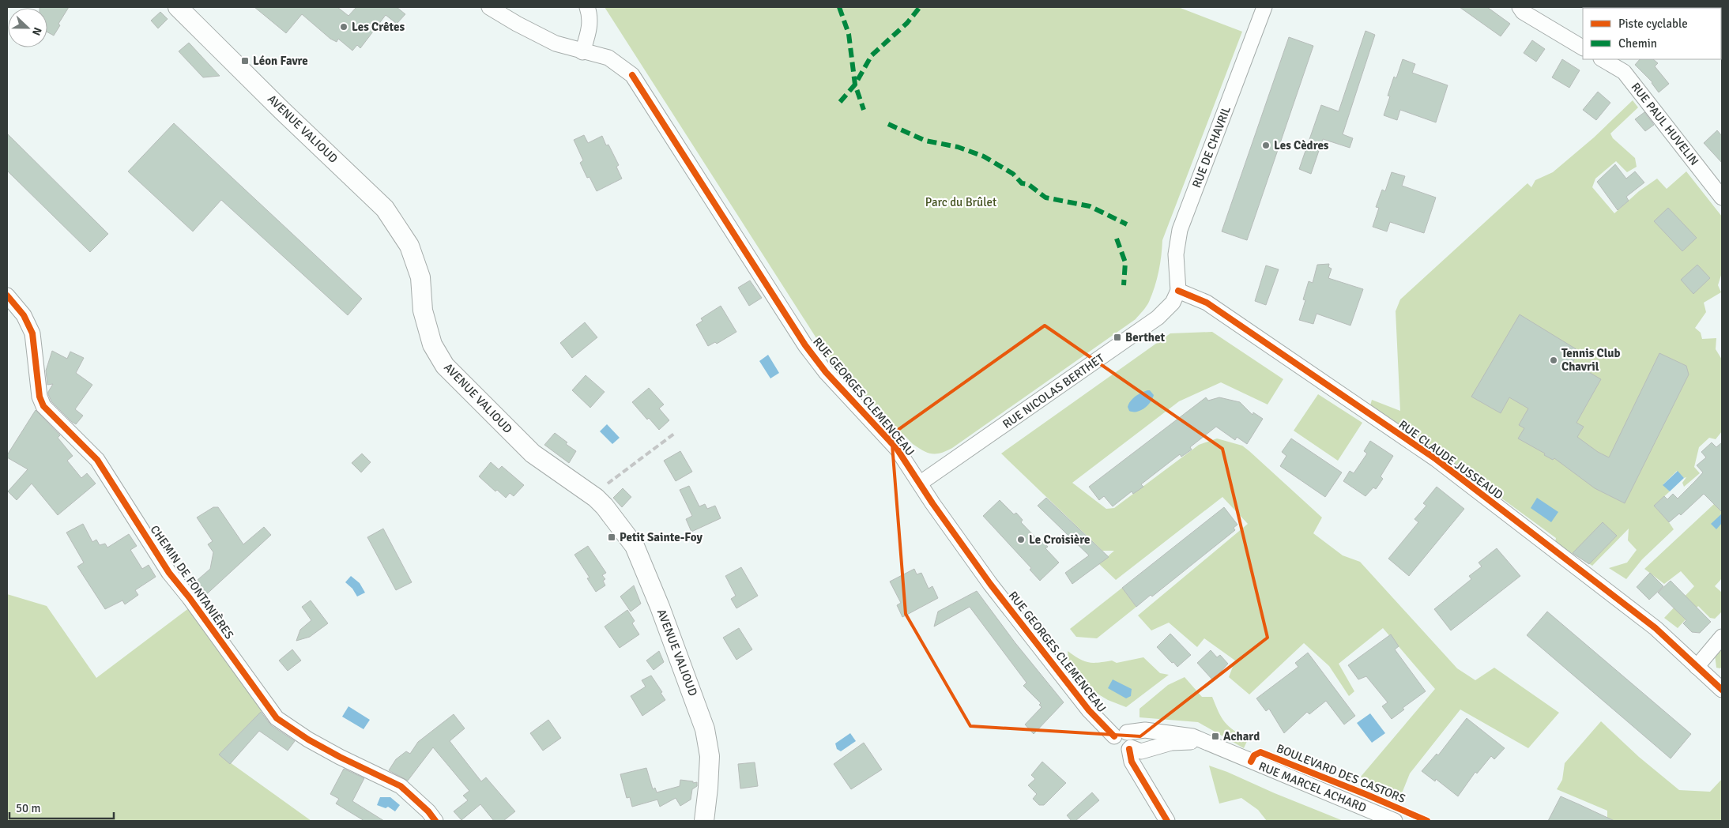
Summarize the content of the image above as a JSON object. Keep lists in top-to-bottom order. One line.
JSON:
{"streets":{"main road":["AVENUE VALIOUD"],"street":["RUE PAUL HUVELIN","RUE DE CHAVRIL","RUE NICOLAS BERTHET","RUE GEORGES CLEMENCEAU","RUE CLAUDE JUSSEAUD","CHEMIN DE FONTANIÈRES","RUE MARCEL ACHARD"],"cycle path":["BOULEVARD DES CASTORS"]},"crossings":[["RUE DE CHAVRIL","RUE NICOLAS BERTHET"],["RUE DE CHAVRIL","RUE CLAUDE JUSSEAUD"],["RUE NICOLAS BERTHET","RUE GEORGES CLEMENCEAU"],["RUE NICOLAS BERTHET","RUE CLAUDE JUSSEAUD"],["RUE GEORGES CLEMENCEAU","RUE MARCEL ACHARD"]],"parks":["Parc du Brûlet"],"places":{"other":["Les Crêtes","Les Cèdres","Tennis Club Chavril","Le Croisière"],"transit":["Léon Favre","Berthet","Petit Sainte-Foy","Achard"]},"legend":["Piste cyclable","Chemin"],"scale_bar":"50 m","north":"right"}
